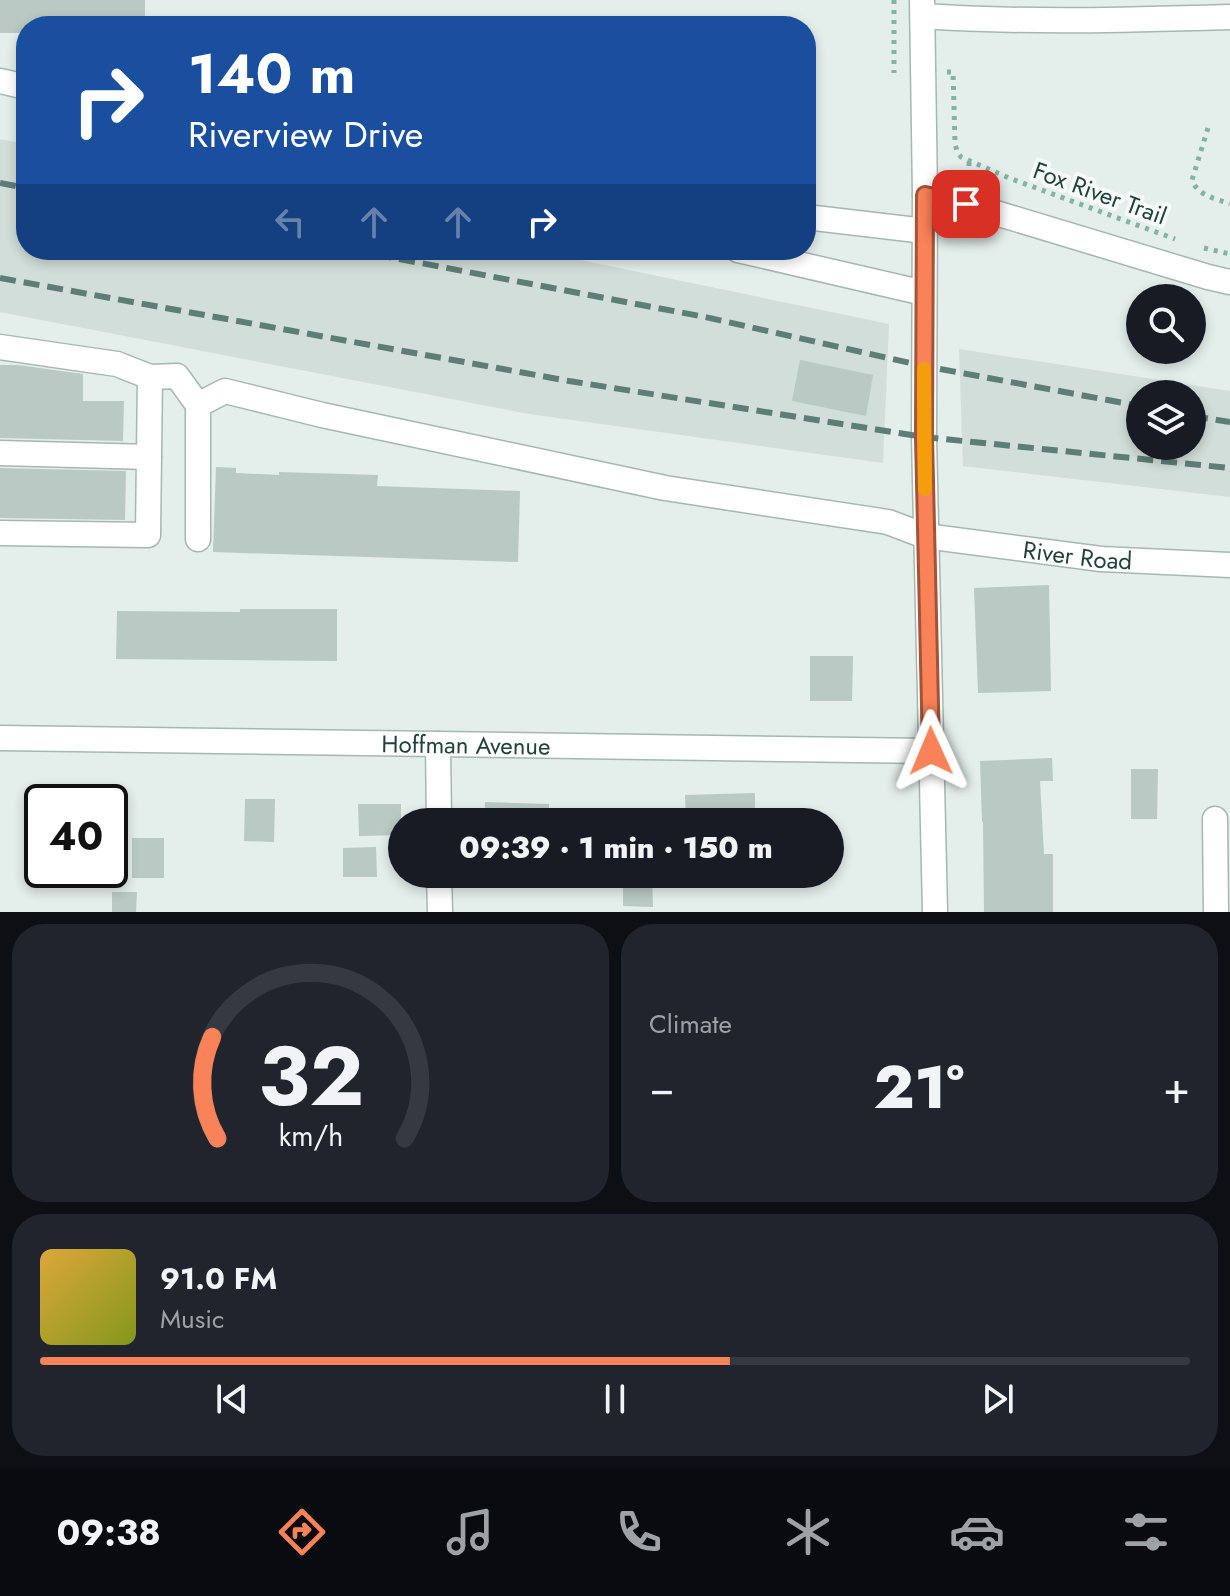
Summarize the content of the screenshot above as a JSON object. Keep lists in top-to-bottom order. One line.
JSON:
{"streets":{"street":["River Road","Hoffman Avenue"],"path":["Fox River Trail"]},"page":{"turn":["140 m","Riverview Drive"],"limit":"40","trip":"09:39 · 1 min · 150 m","tile":"Climate","heat":["−","21°","+"],"song":["91.0 FM","Music"],"tabs":"09:38","gauge":["32","km/h"]}}
